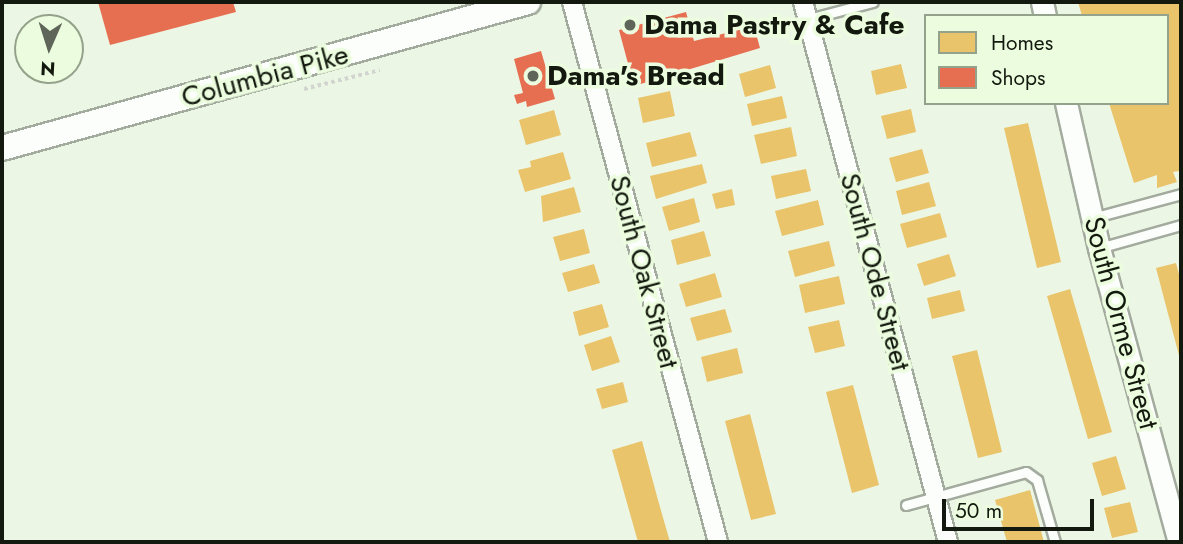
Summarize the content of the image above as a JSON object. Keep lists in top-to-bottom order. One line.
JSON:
{"streets":{"main road":["Columbia Pike"],"street":["South Oak Street","South Ode Street","South Orme Street"]},"places":["Dama Pastry & Cafe","Dama's Bread"],"legend":["Homes","Shops"],"scale_bar":"50 m","north":"bottom"}
